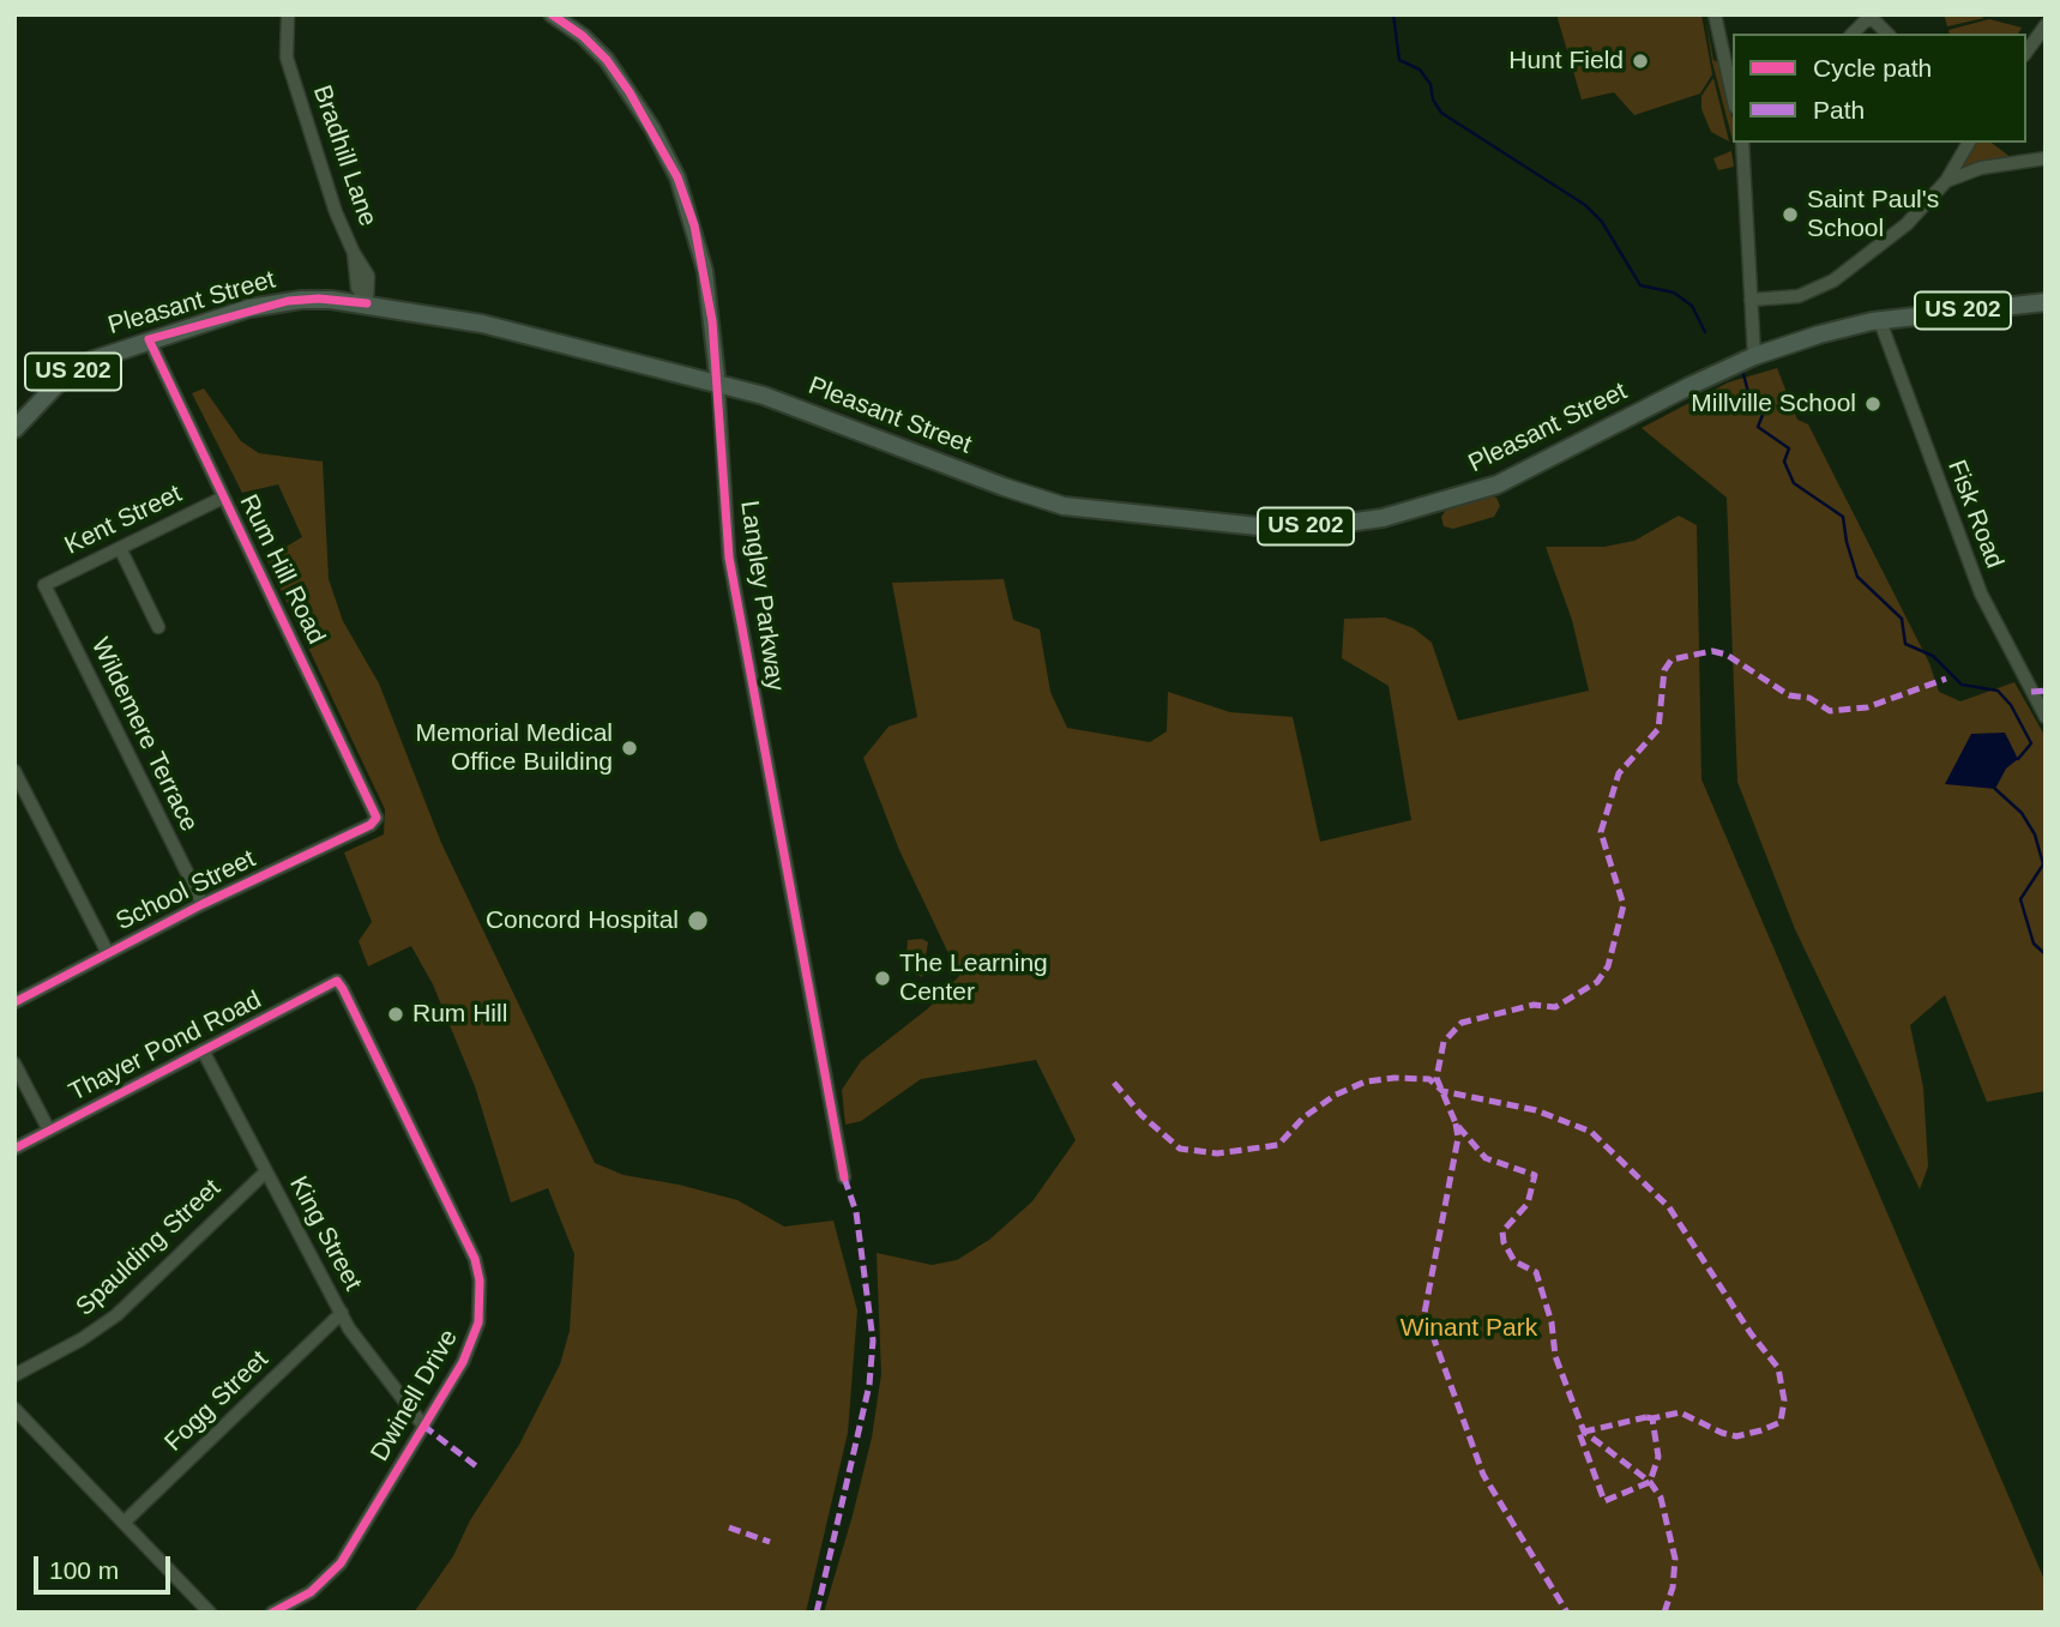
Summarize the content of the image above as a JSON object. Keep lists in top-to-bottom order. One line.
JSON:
{"streets":{"main road":["Pleasant Street","US 202"],"street":["Bradhill Lane","Fisk Road","Kent Street","Rum Hill Road","Langley Parkway","Wildemere Terrace","School Street","Thayer Pond Road","King Street","Spaulding Street","Dwinell Drive","Fogg Street"]},"crossings":[["Bradhill Lane","Pleasant Street"],["Pleasant Street","US 202"],["Pleasant Street","Rum Hill Road"],["Pleasant Street","Langley Parkway"],["US 202","Fisk Road"],["Kent Street","Rum Hill Road"],["Kent Street","Wildemere Terrace"],["Rum Hill Road","School Street"],["Wildemere Terrace","School Street"],["Thayer Pond Road","King Street"],["Thayer Pond Road","Dwinell Drive"],["King Street","Spaulding Street"],["King Street","Dwinell Drive"],["King Street","Fogg Street"]],"parks":["Winant Park"],"places":["Hunt Field","Saint Paul's School","Millville School","Memorial Medical Office Building","Concord Hospital","The Learning Center","Rum Hill"],"legend":["Cycle path","Path"],"scale_bar":"100 m"}
